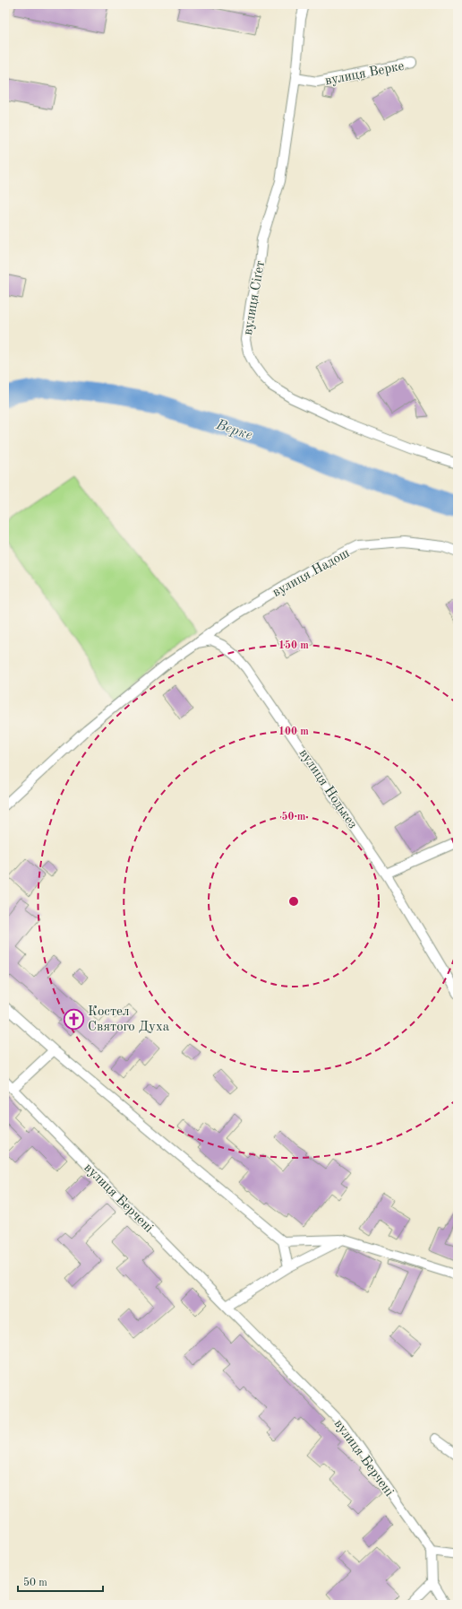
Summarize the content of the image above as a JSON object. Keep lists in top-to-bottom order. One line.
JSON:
{"streets":{"street":["вулиця Верке","вулиця Сіґет","вулиця Надош","вулиця Нодькез","вулиця Берчені"]},"crossings":[["вулиця Верке","вулиця Сіґет"],["вулиця Надош","вулиця Нодькез"]],"water":["Верке"],"places":{"church":["Костел Святого Духа"]},"scale_bar":"50 m","rings":["150 m","100 m","50 m"]}
